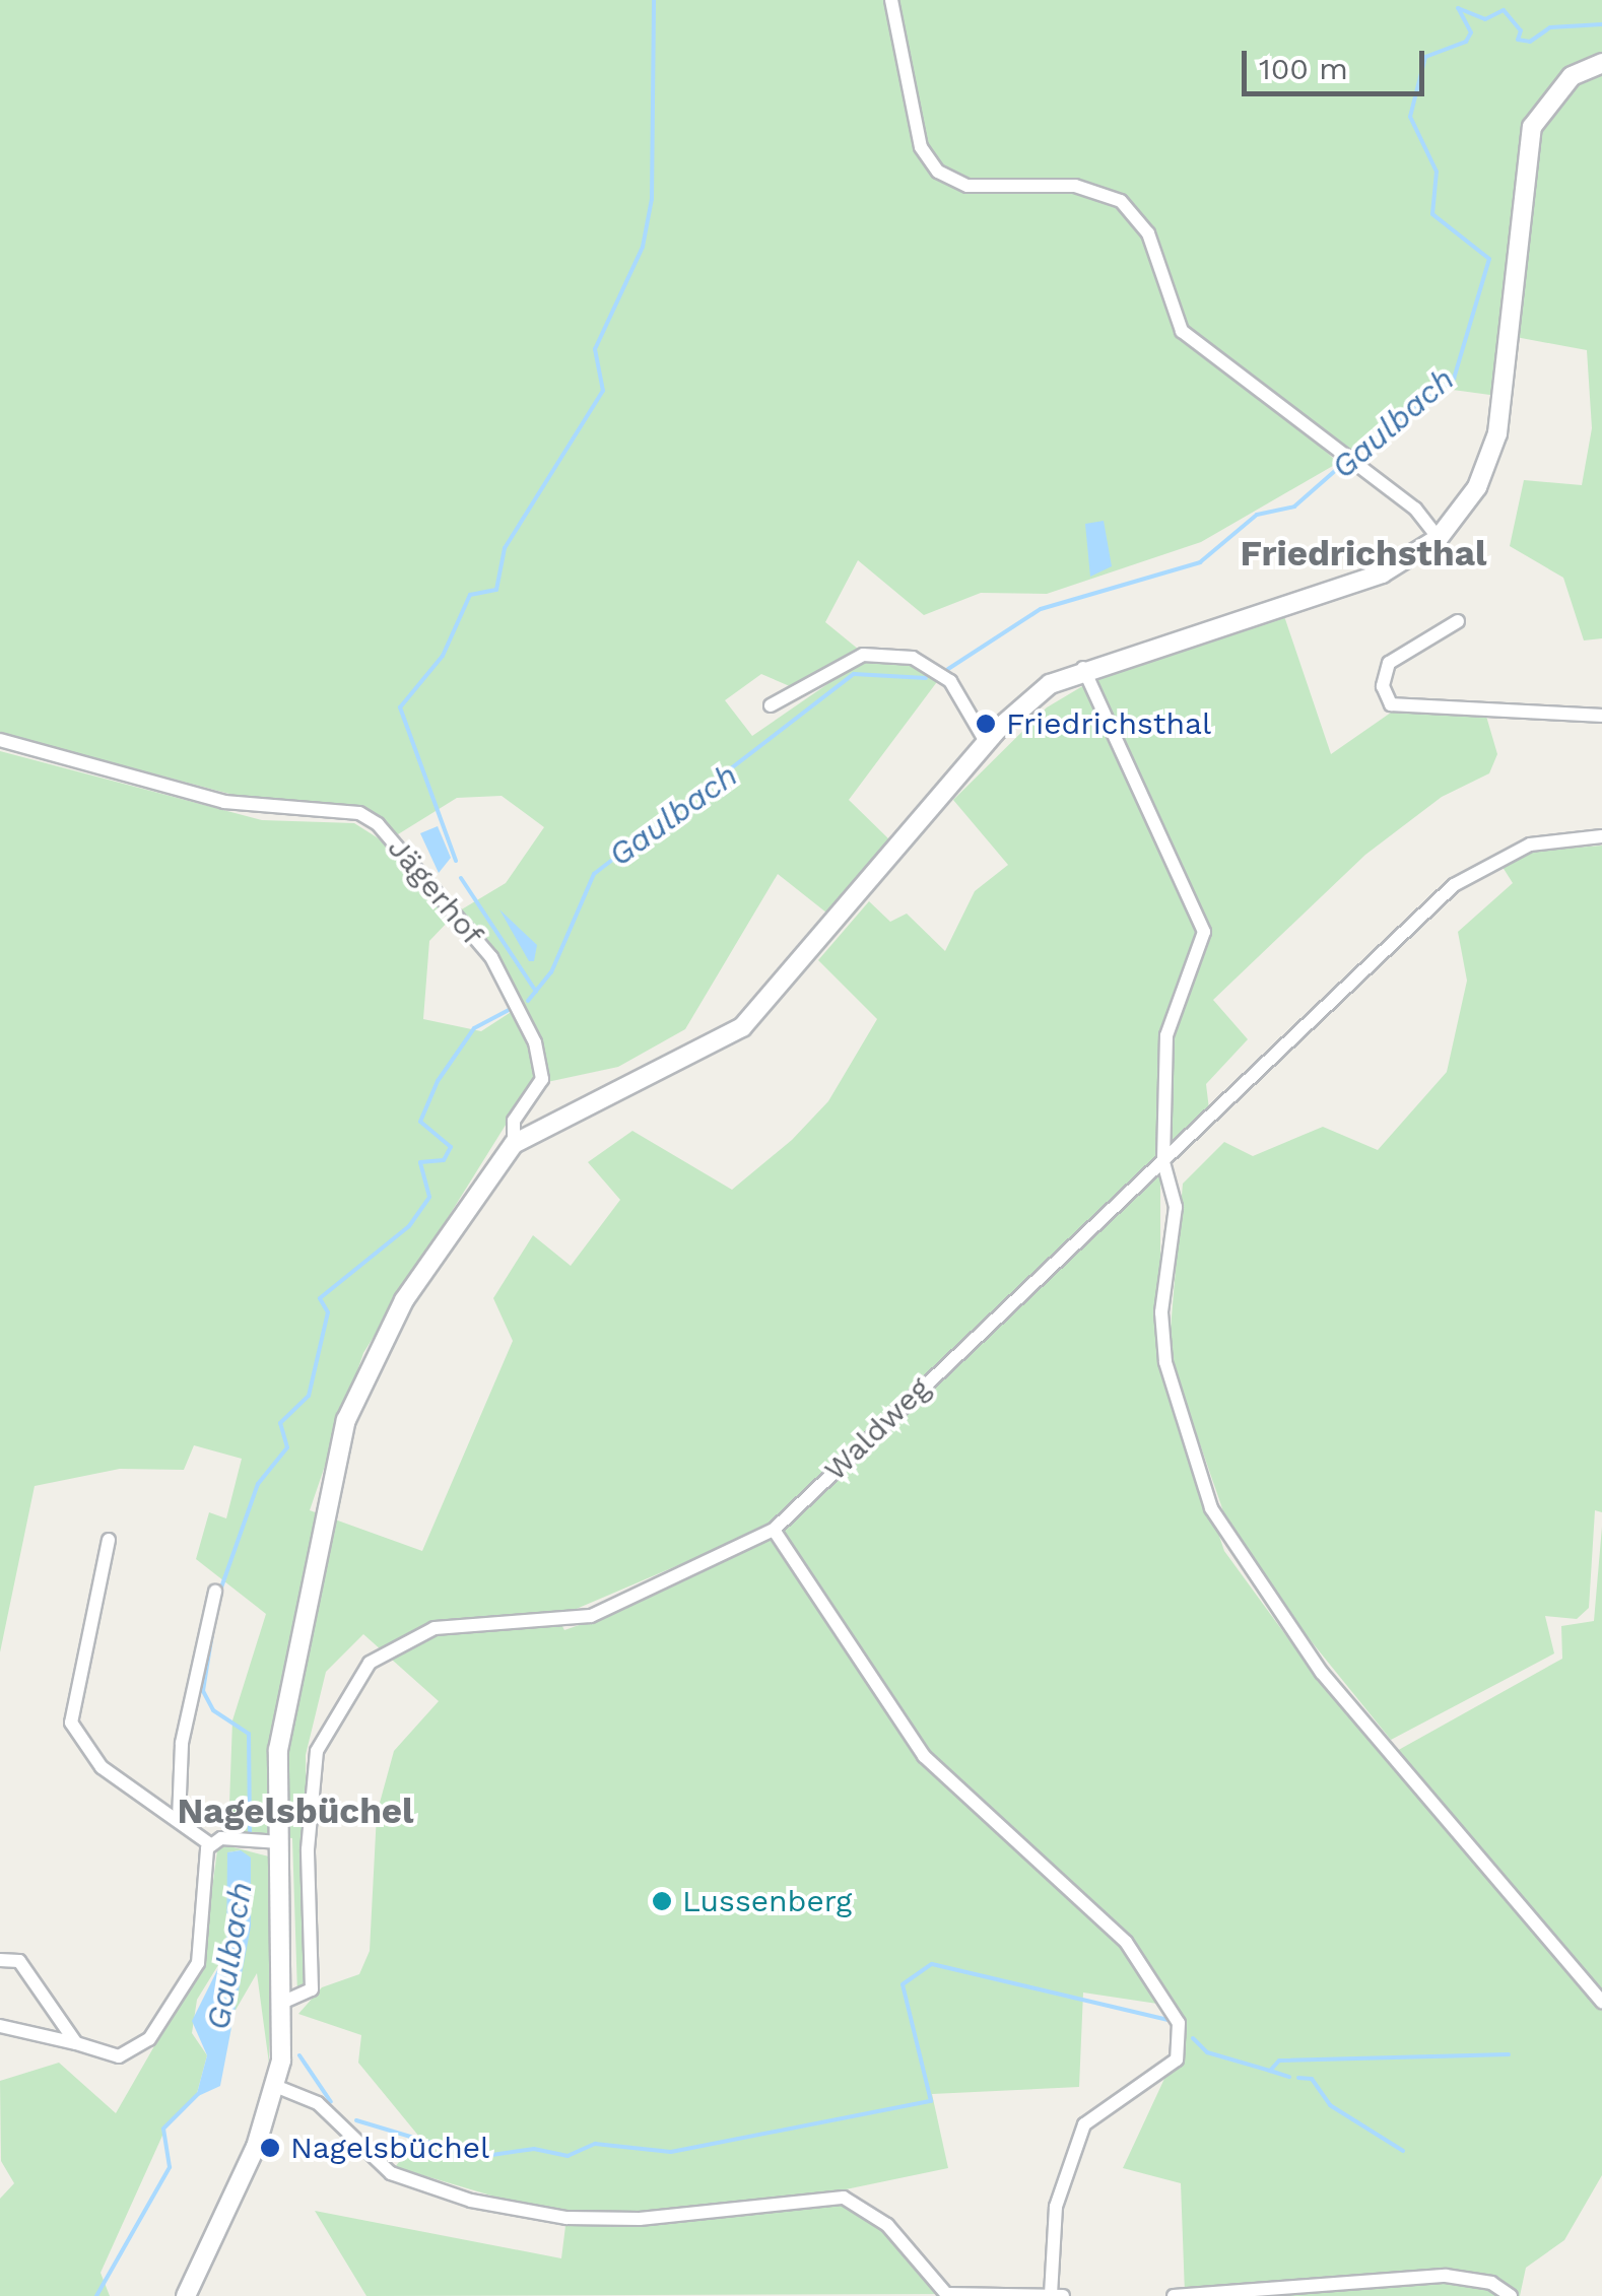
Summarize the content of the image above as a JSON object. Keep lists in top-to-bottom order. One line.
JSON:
{"streets":{"street":["Jägerhof","Waldweg"]},"districts":["Friedrichsthal","Nagelsbüchel"],"water":["Gaulbach"],"places":["Friedrichsthal","Lussenberg","Nagelsbüchel"],"scale_bar":"100 m"}
